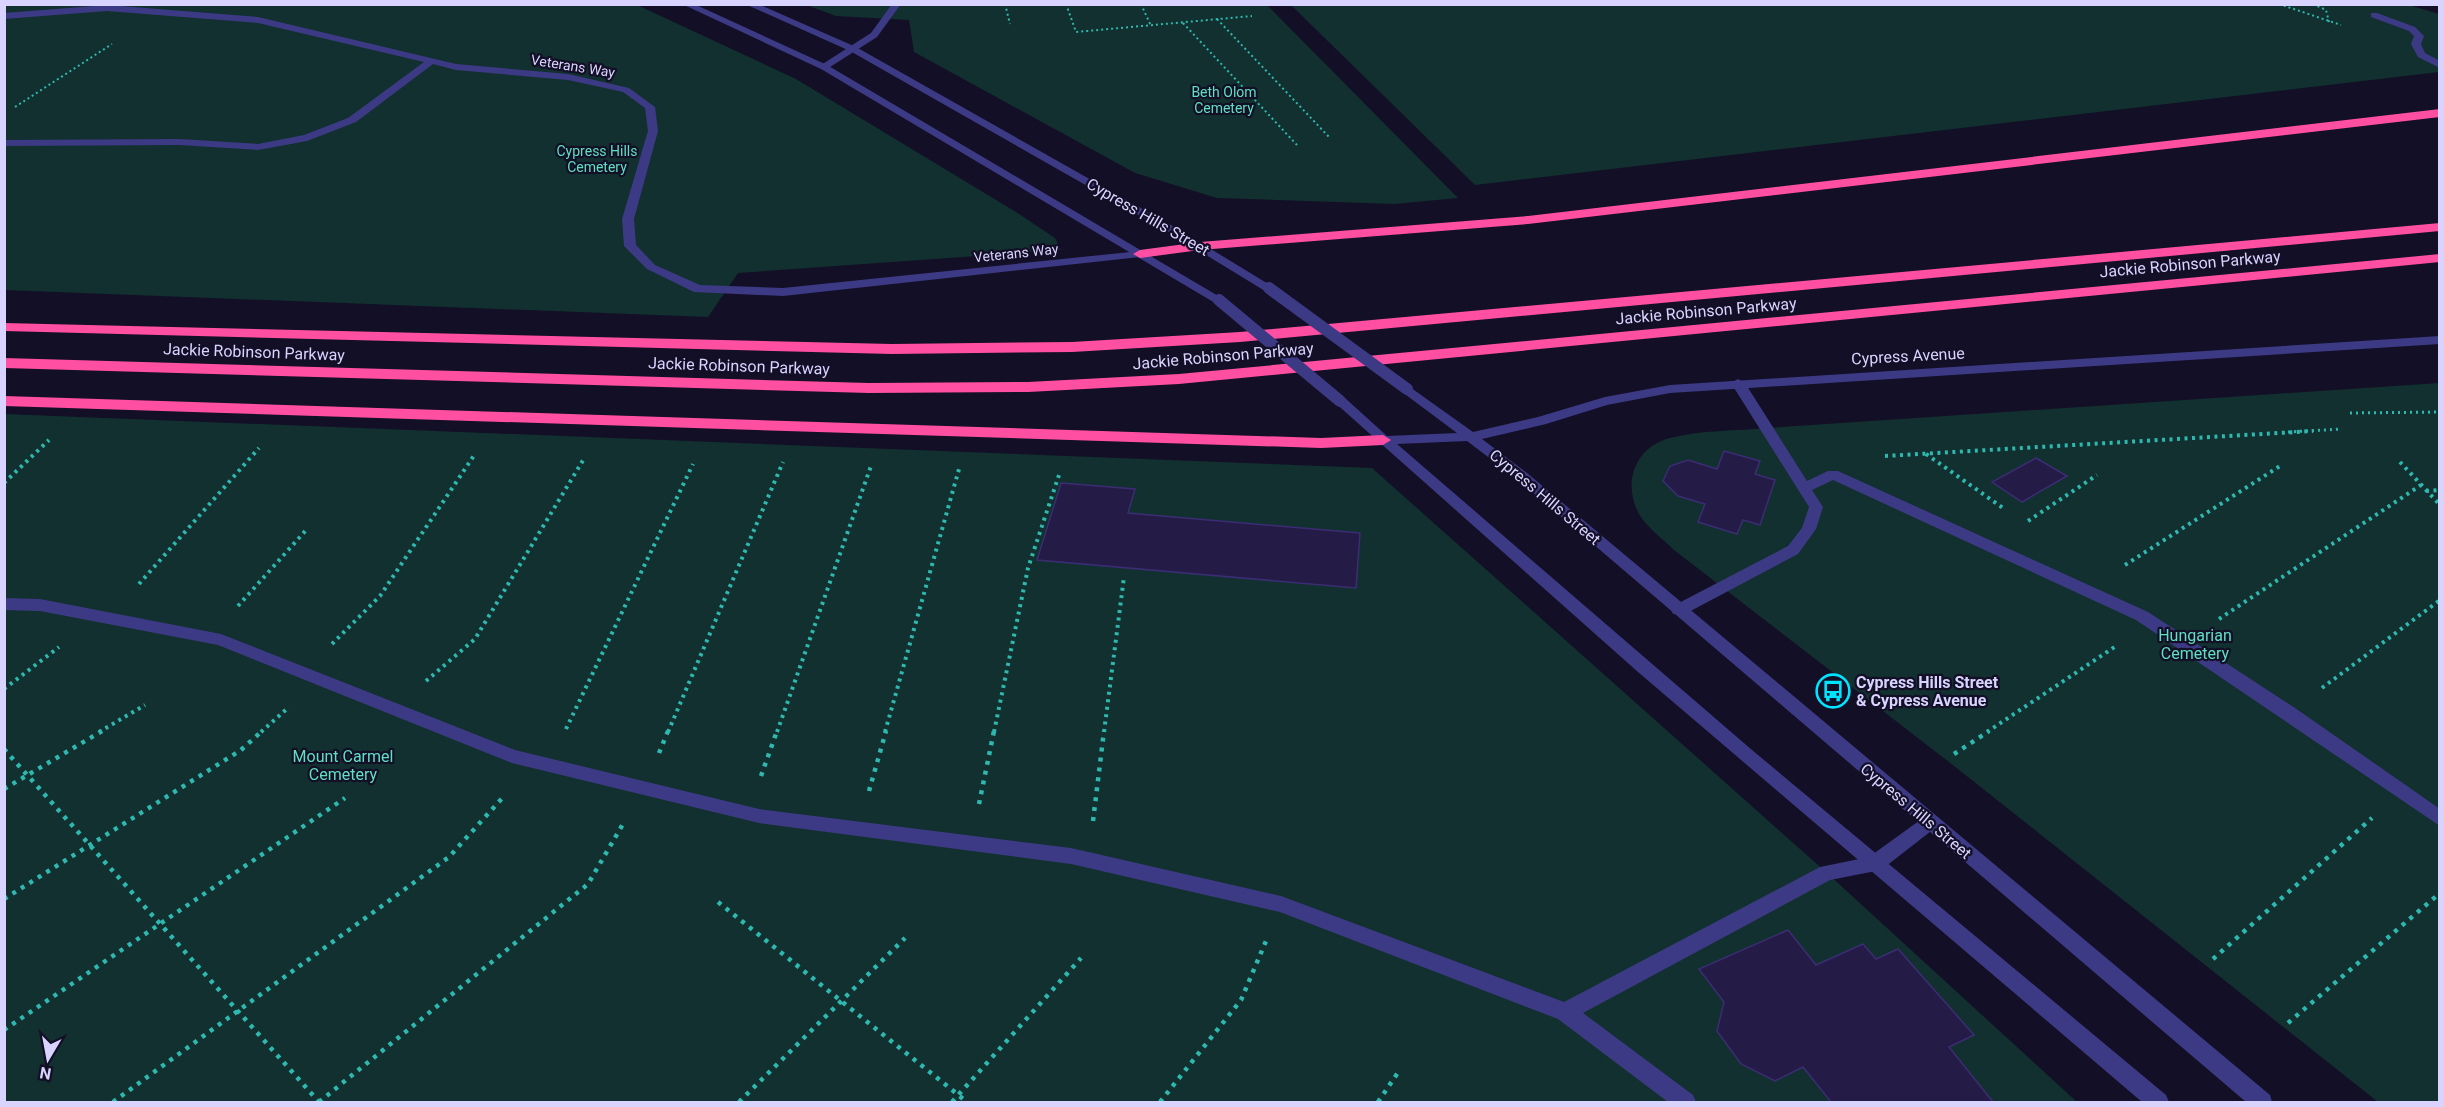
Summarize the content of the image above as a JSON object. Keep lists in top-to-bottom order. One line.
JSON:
{"streets":{"highway":["Jackie Robinson Parkway"],"street":["Veterans Way","Cypress Hills Street","Cypress Avenue"]},"crossings":[["Cypress Hills Street","Cypress Avenue"]],"parks":["Beth Olom Cemetery","Cypress Hills Cemetery","Hungarian Cemetery","Mount Carmel Cemetery"],"places":{"bus stop":["Cypress Hills Street & Cypress Avenue"]},"north":"bottom"}
